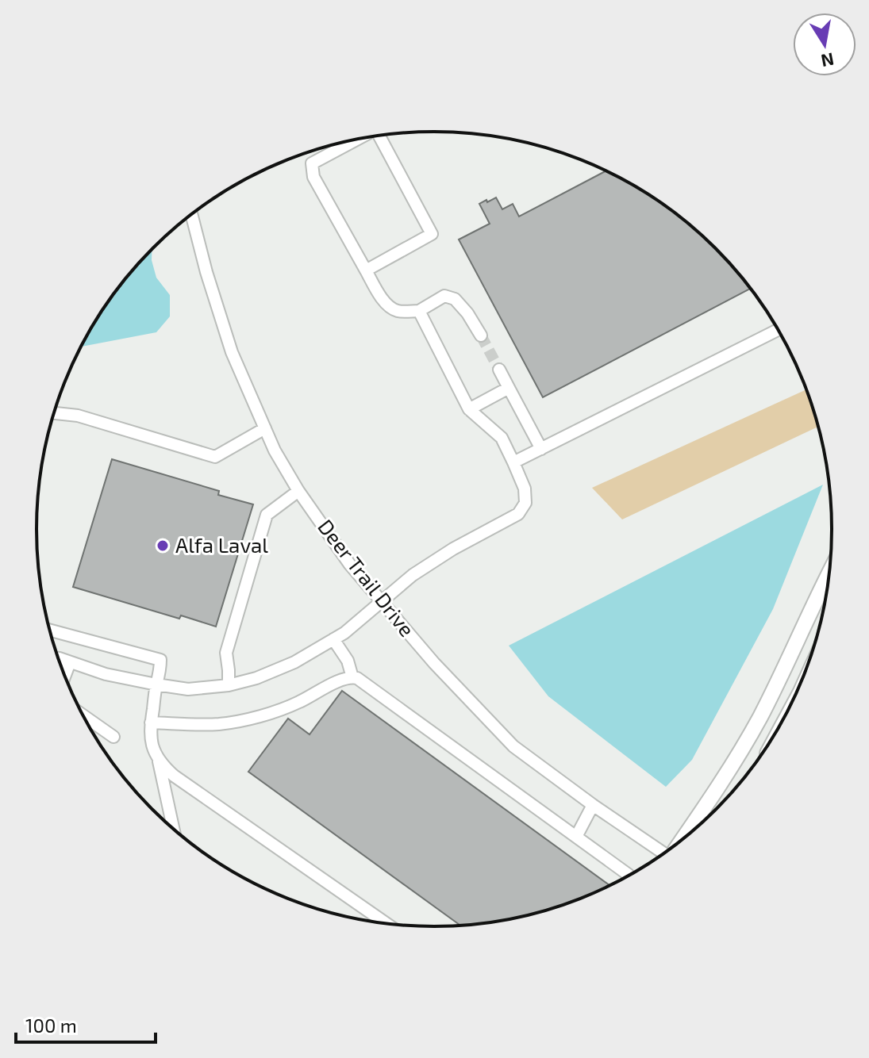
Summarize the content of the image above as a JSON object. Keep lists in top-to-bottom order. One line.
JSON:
{"streets":{"street":["Deer Trail Drive"]},"places":["Alfa Laval"],"scale_bar":"100 m","north":"bottom"}
